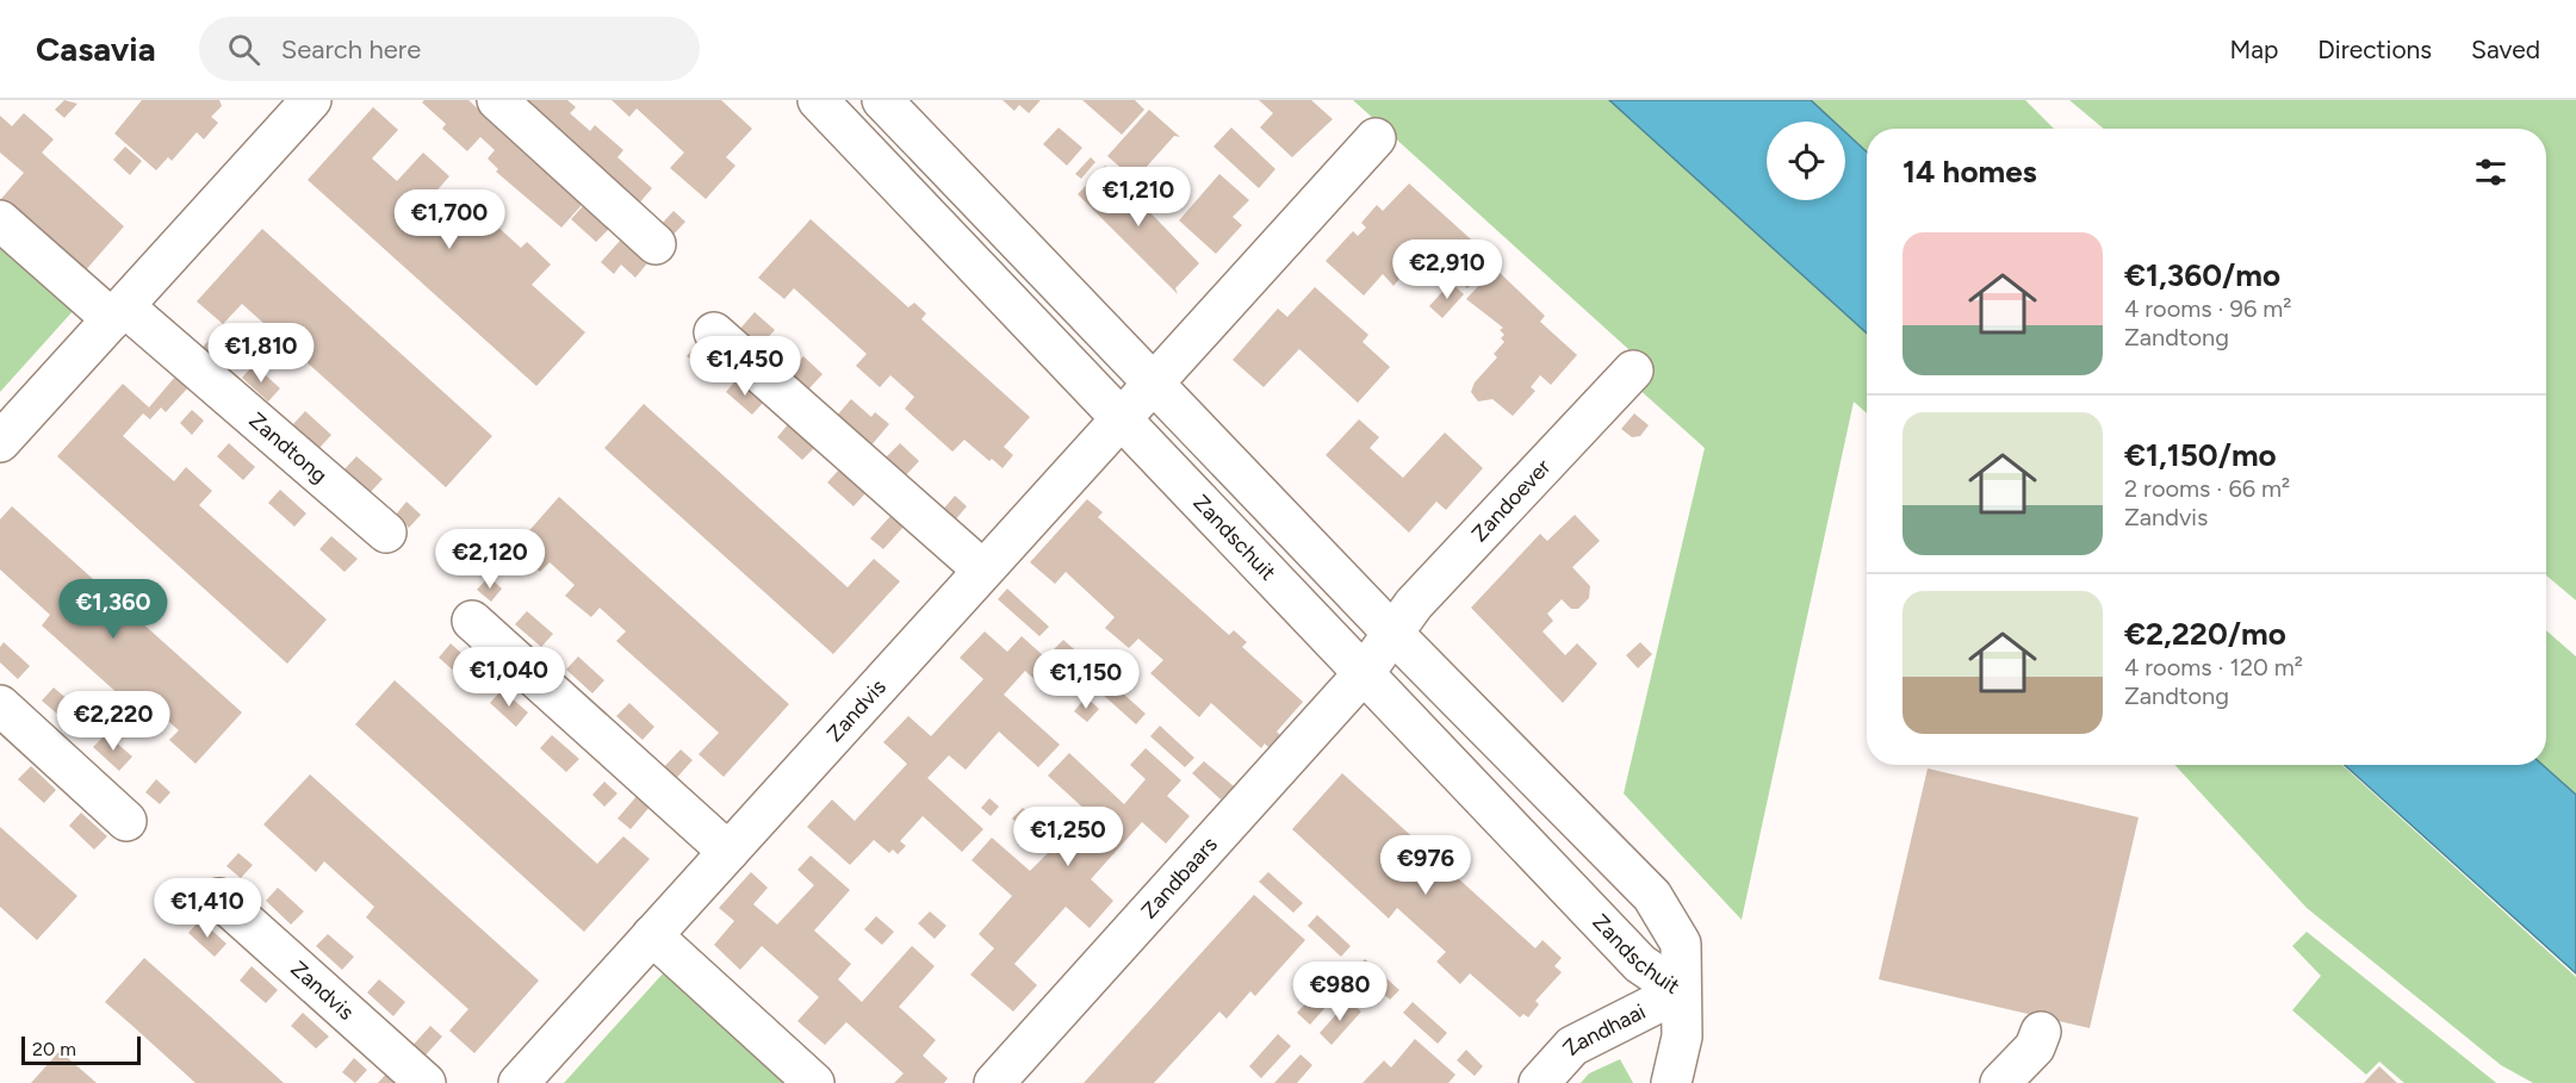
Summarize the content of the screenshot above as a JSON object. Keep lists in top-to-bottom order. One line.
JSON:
{"streets":{"street":["Zandtong","Zandoever","Zandschuit","Zandvis","Zandbaars","Zandhaai"]},"crossings":[["Zandoever","Zandschuit"],["Zandoever","Zandbaars"],["Zandschuit","Zandvis"],["Zandschuit","Zandbaars"],["Zandschuit","Zandhaai"]],"scale_bar":"20 m","page":{"header":"Casavia","search":"Search here","nav":["Map","Directions","Saved"],"heading":"14 homes","price":["€1,210","€1,700","€2,910","€1,810","€1,450","€2,120","€1,360","€1,040","€1,150","€2,220","€1,250","€976","€1,410","€980"],"list":[{"name":"€1,360/mo","note":"4 rooms · 96 m² · Zandtong"},{"name":"€1,150/mo","note":"2 rooms · 66 m² · Zandvis"},{"name":"€2,220/mo","note":"4 rooms · 120 m² · Zandtong"}],"scale":"20 m"}}
